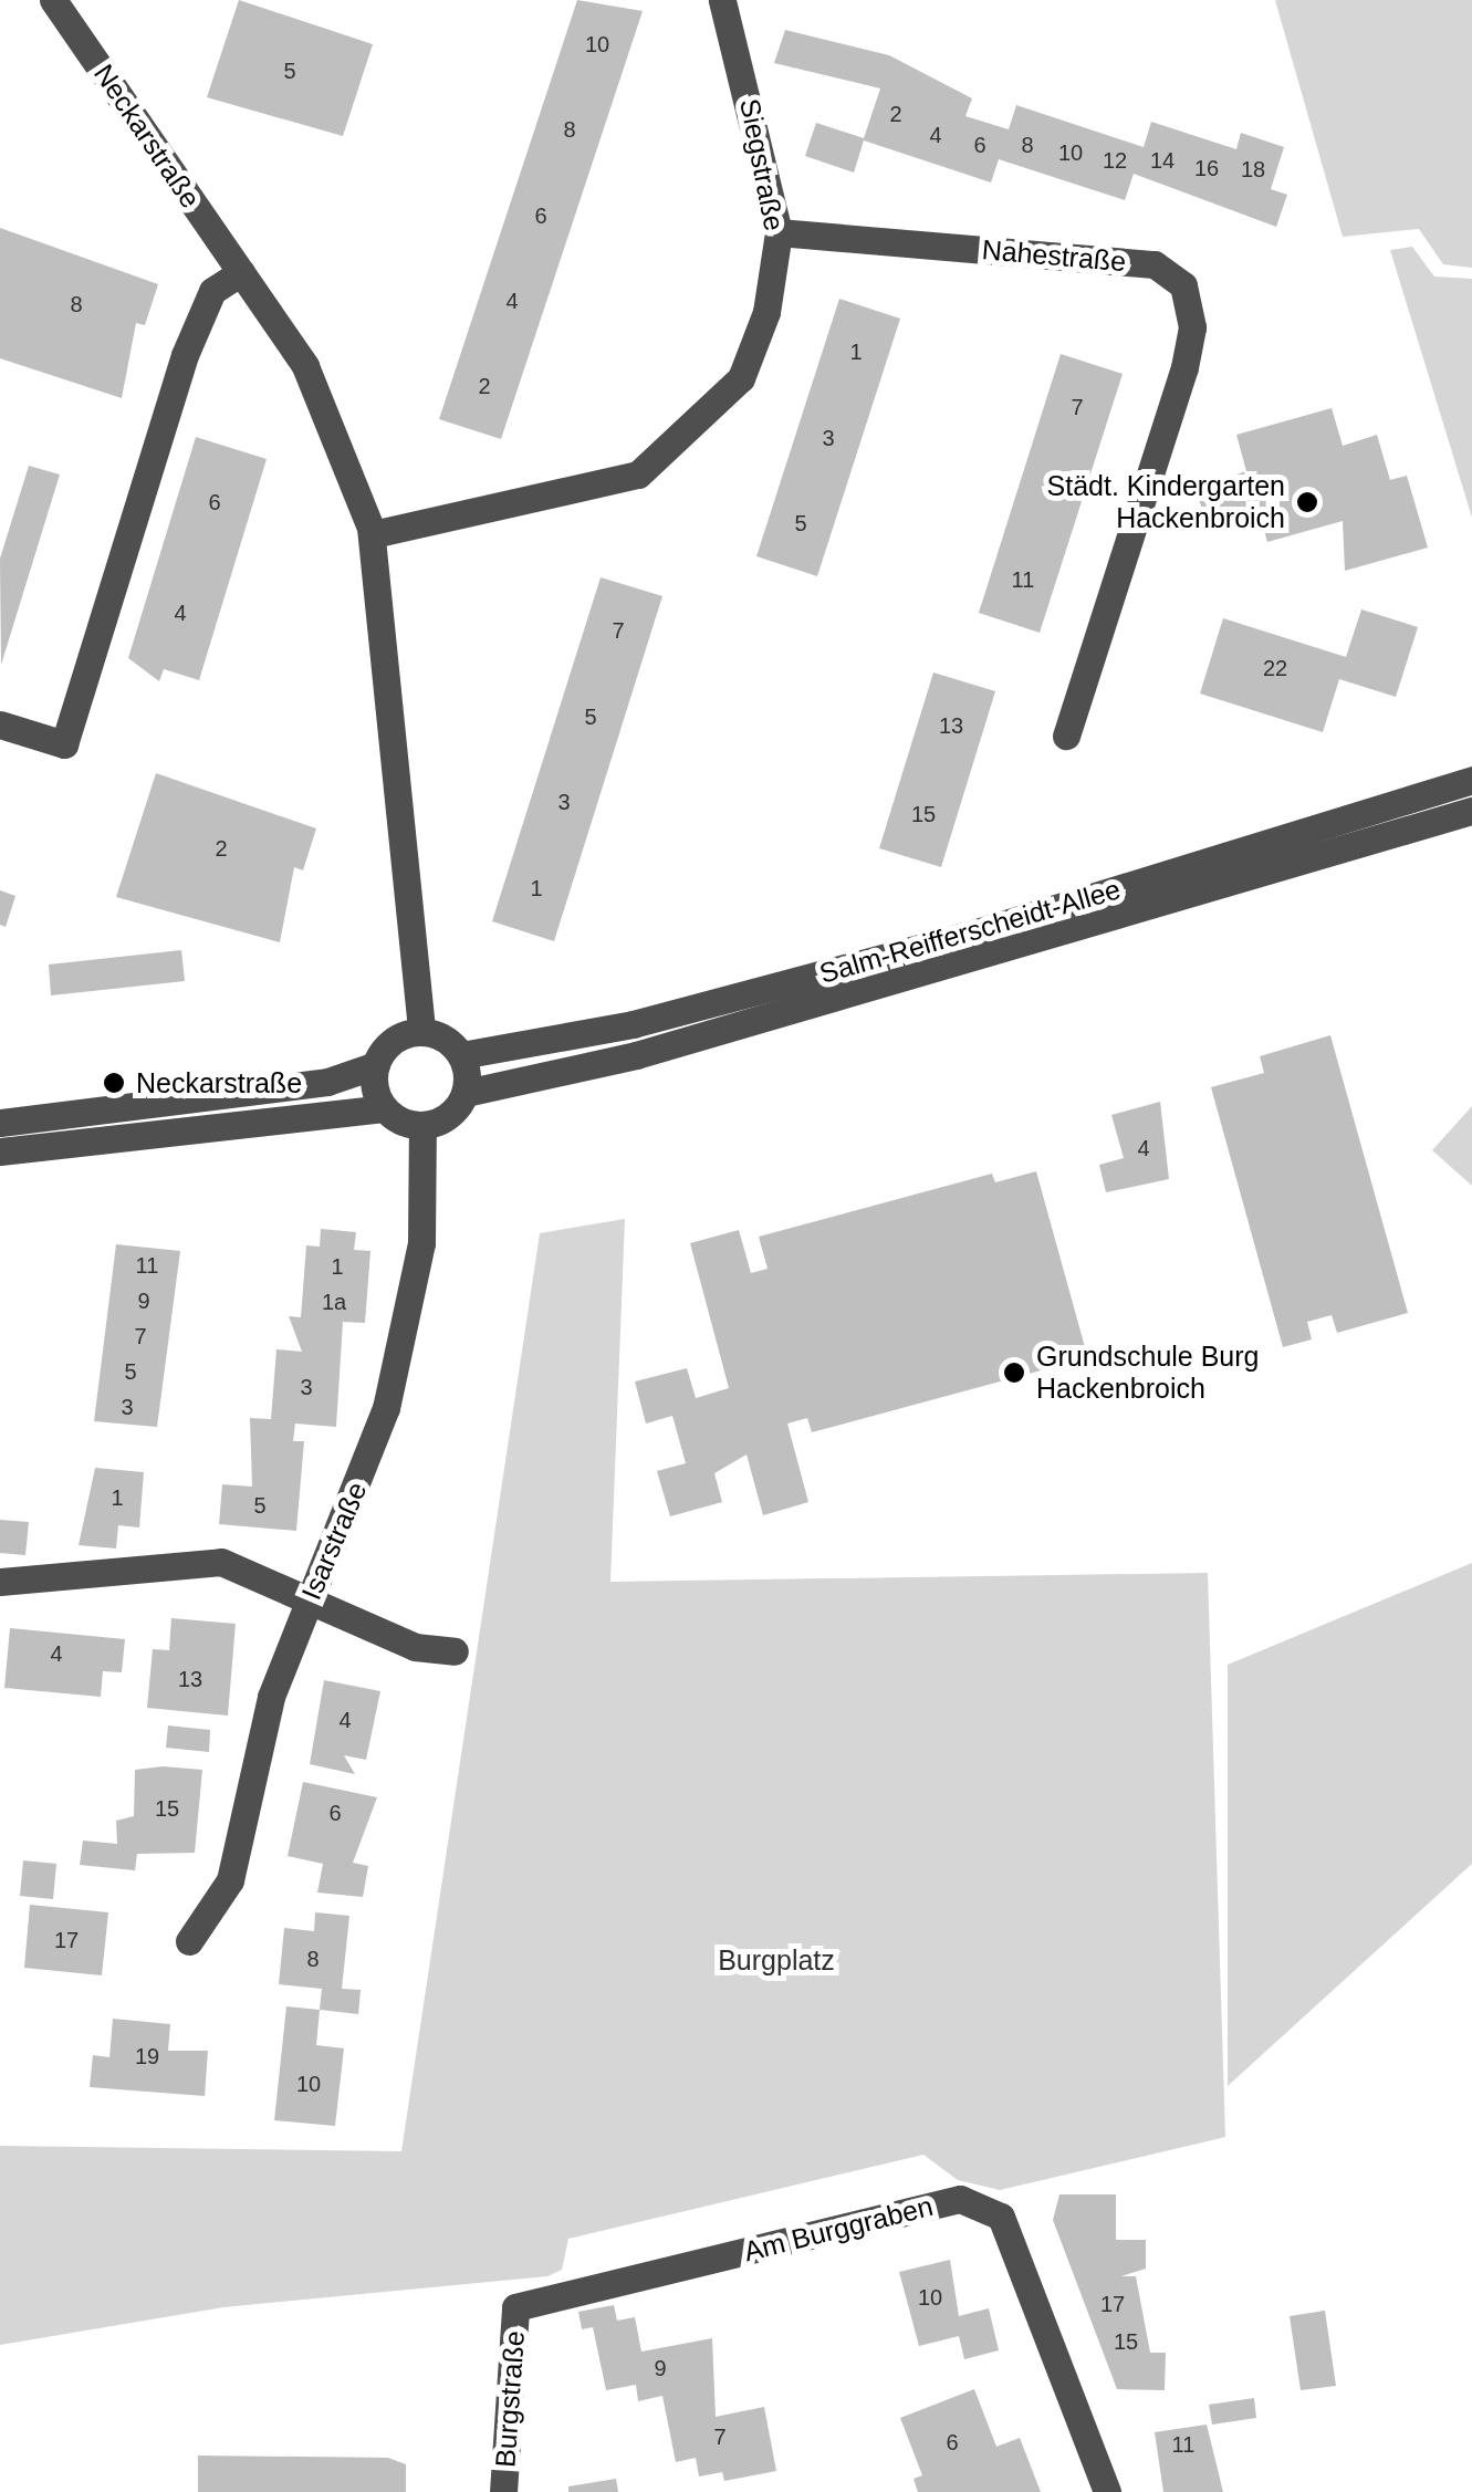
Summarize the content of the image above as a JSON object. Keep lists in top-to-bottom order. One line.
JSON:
{"streets":{"street":["Neckarstraße","Siegstraße","Nahestraße","Salm-Reifferscheidt-Allee","Isarstraße","Am Burggraben","Burgstraße"]},"crossings":[["Neckarstraße","Siegstraße"],["Neckarstraße","Salm-Reifferscheidt-Allee"],["Neckarstraße","Isarstraße"],["Siegstraße","Nahestraße"],["Salm-Reifferscheidt-Allee","Isarstraße"],["Am Burggraben","Burgstraße"]],"parks":["Burgplatz"],"places":["Städt. Kindergarten Hackenbroich","Neckarstraße","Grundschule Burg Hackenbroich"],"house_numbers":["10","5","2","8","4","6","8","10","12","14","16","18","6","4","8","1","2","7","3","6","5","11","4","7","22","5","13","3","15","2","1","4","11","1","9","1a","7","5","3","3","1","5","4","13","4","15","6","17","8","19","10","10","17","15","9","7","6","11"]}
